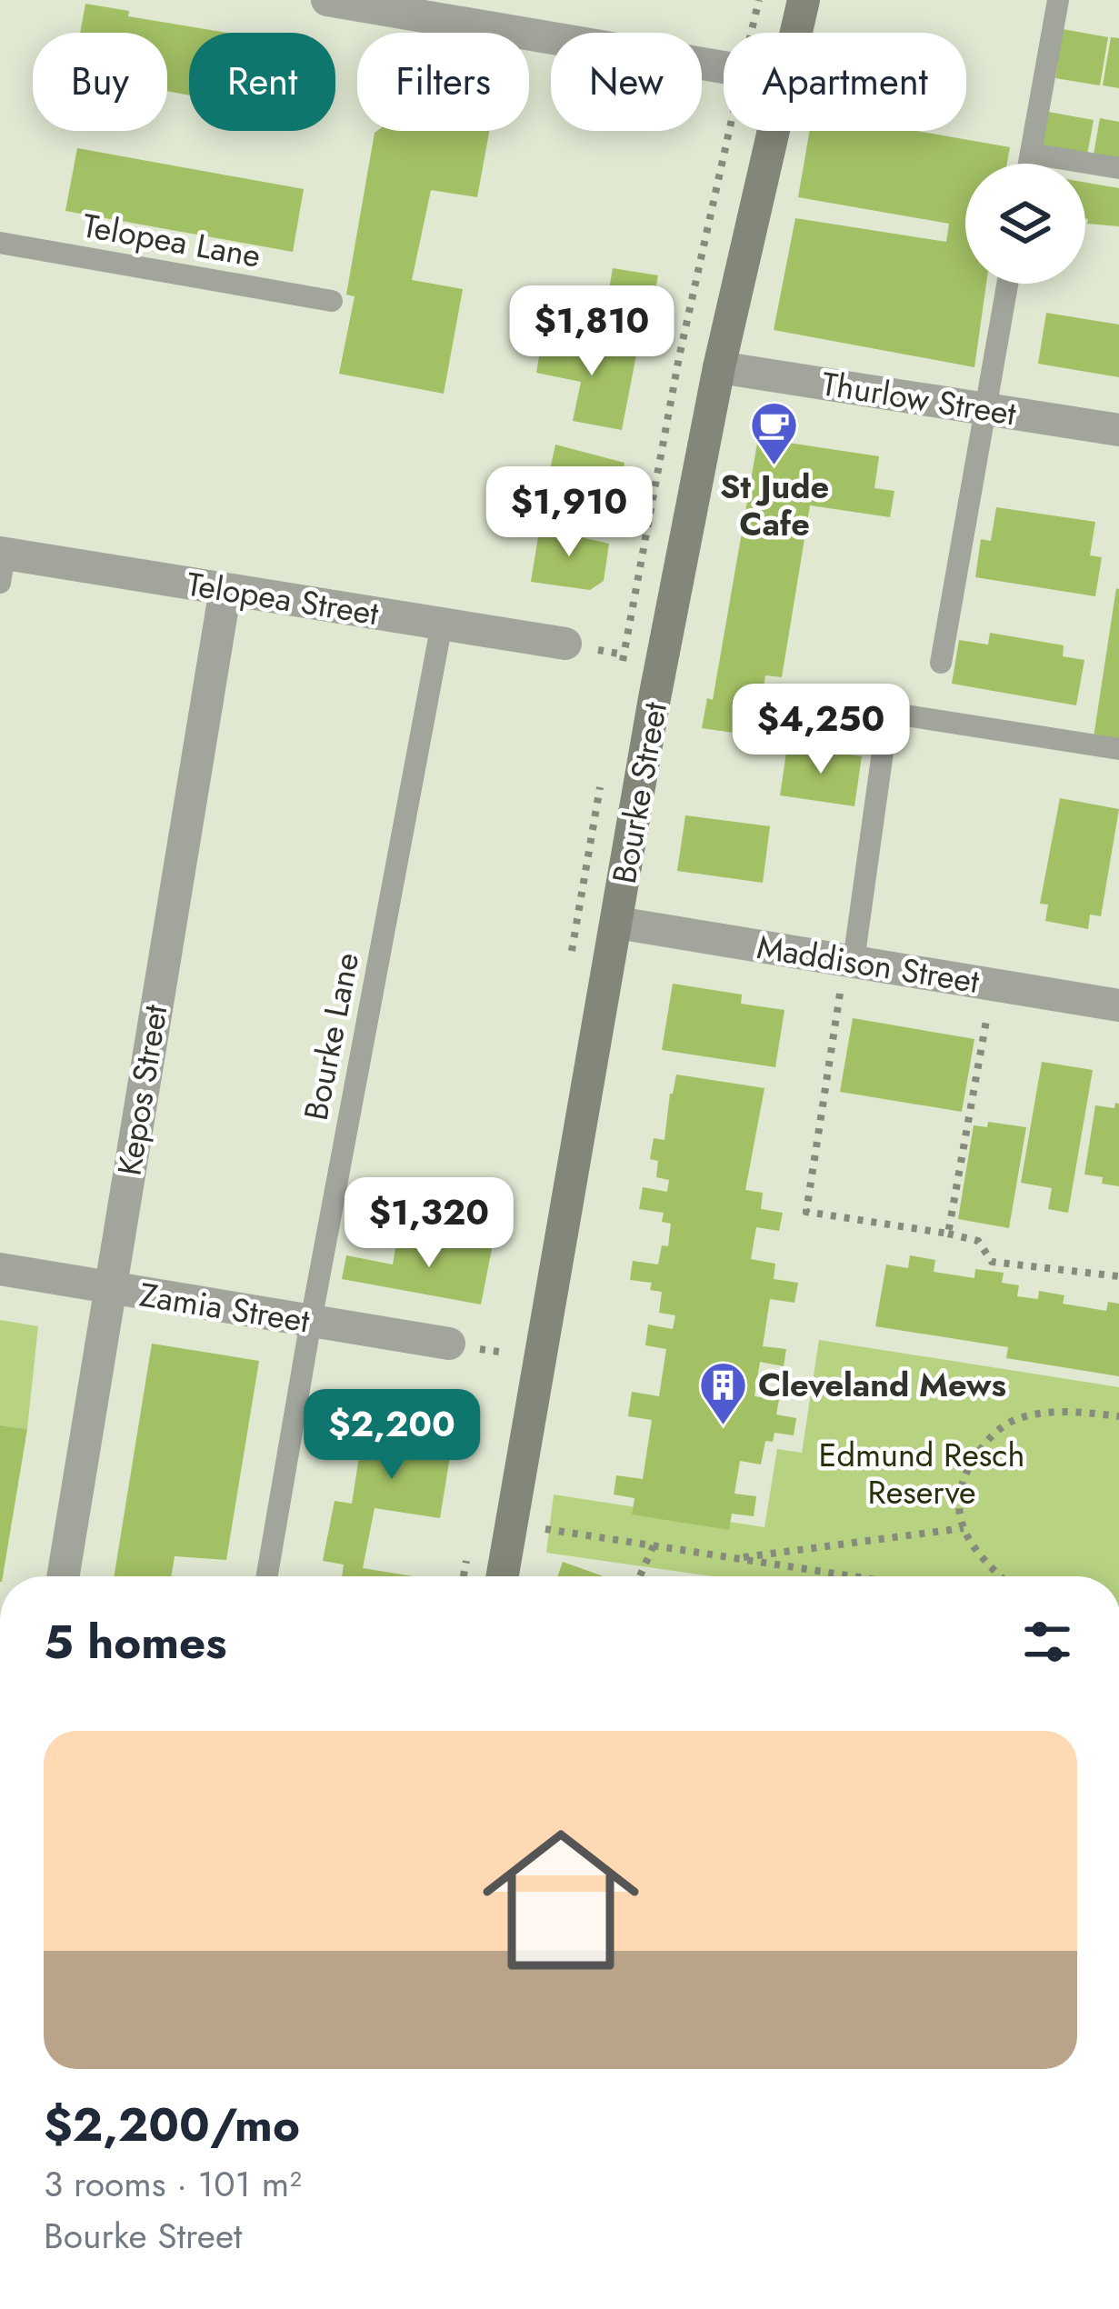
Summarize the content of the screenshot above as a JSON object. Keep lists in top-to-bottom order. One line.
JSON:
{"streets":{"street":["Thurlow Street","Telopea Street","Bourke Street","Maddison Street","Kepos Street","Zamia Street"],"lane":["Telopea Lane","Bourke Lane"]},"crossings":[["Thurlow Street","Bourke Street"],["Telopea Street","Bourke Lane"],["Telopea Street","Kepos Street"],["Bourke Street","Maddison Street"],["Bourke Lane","Zamia Street"],["Kepos Street","Zamia Street"]],"parks":["Edmund Resch Reserve"],"places":{"cafe":["St Jude Cafe"],"building":["Cleveland Mews"]},"page":{"chip":["Buy","Rent","Filters","New","Apartment"],"price":["$1,810","$1,910","$4,250","$1,320","$2,200"],"heading":"5 homes","list":[{"name":"$2,200/mo","note":"3 rooms · 101 m² · Bourke Street"}]}}
